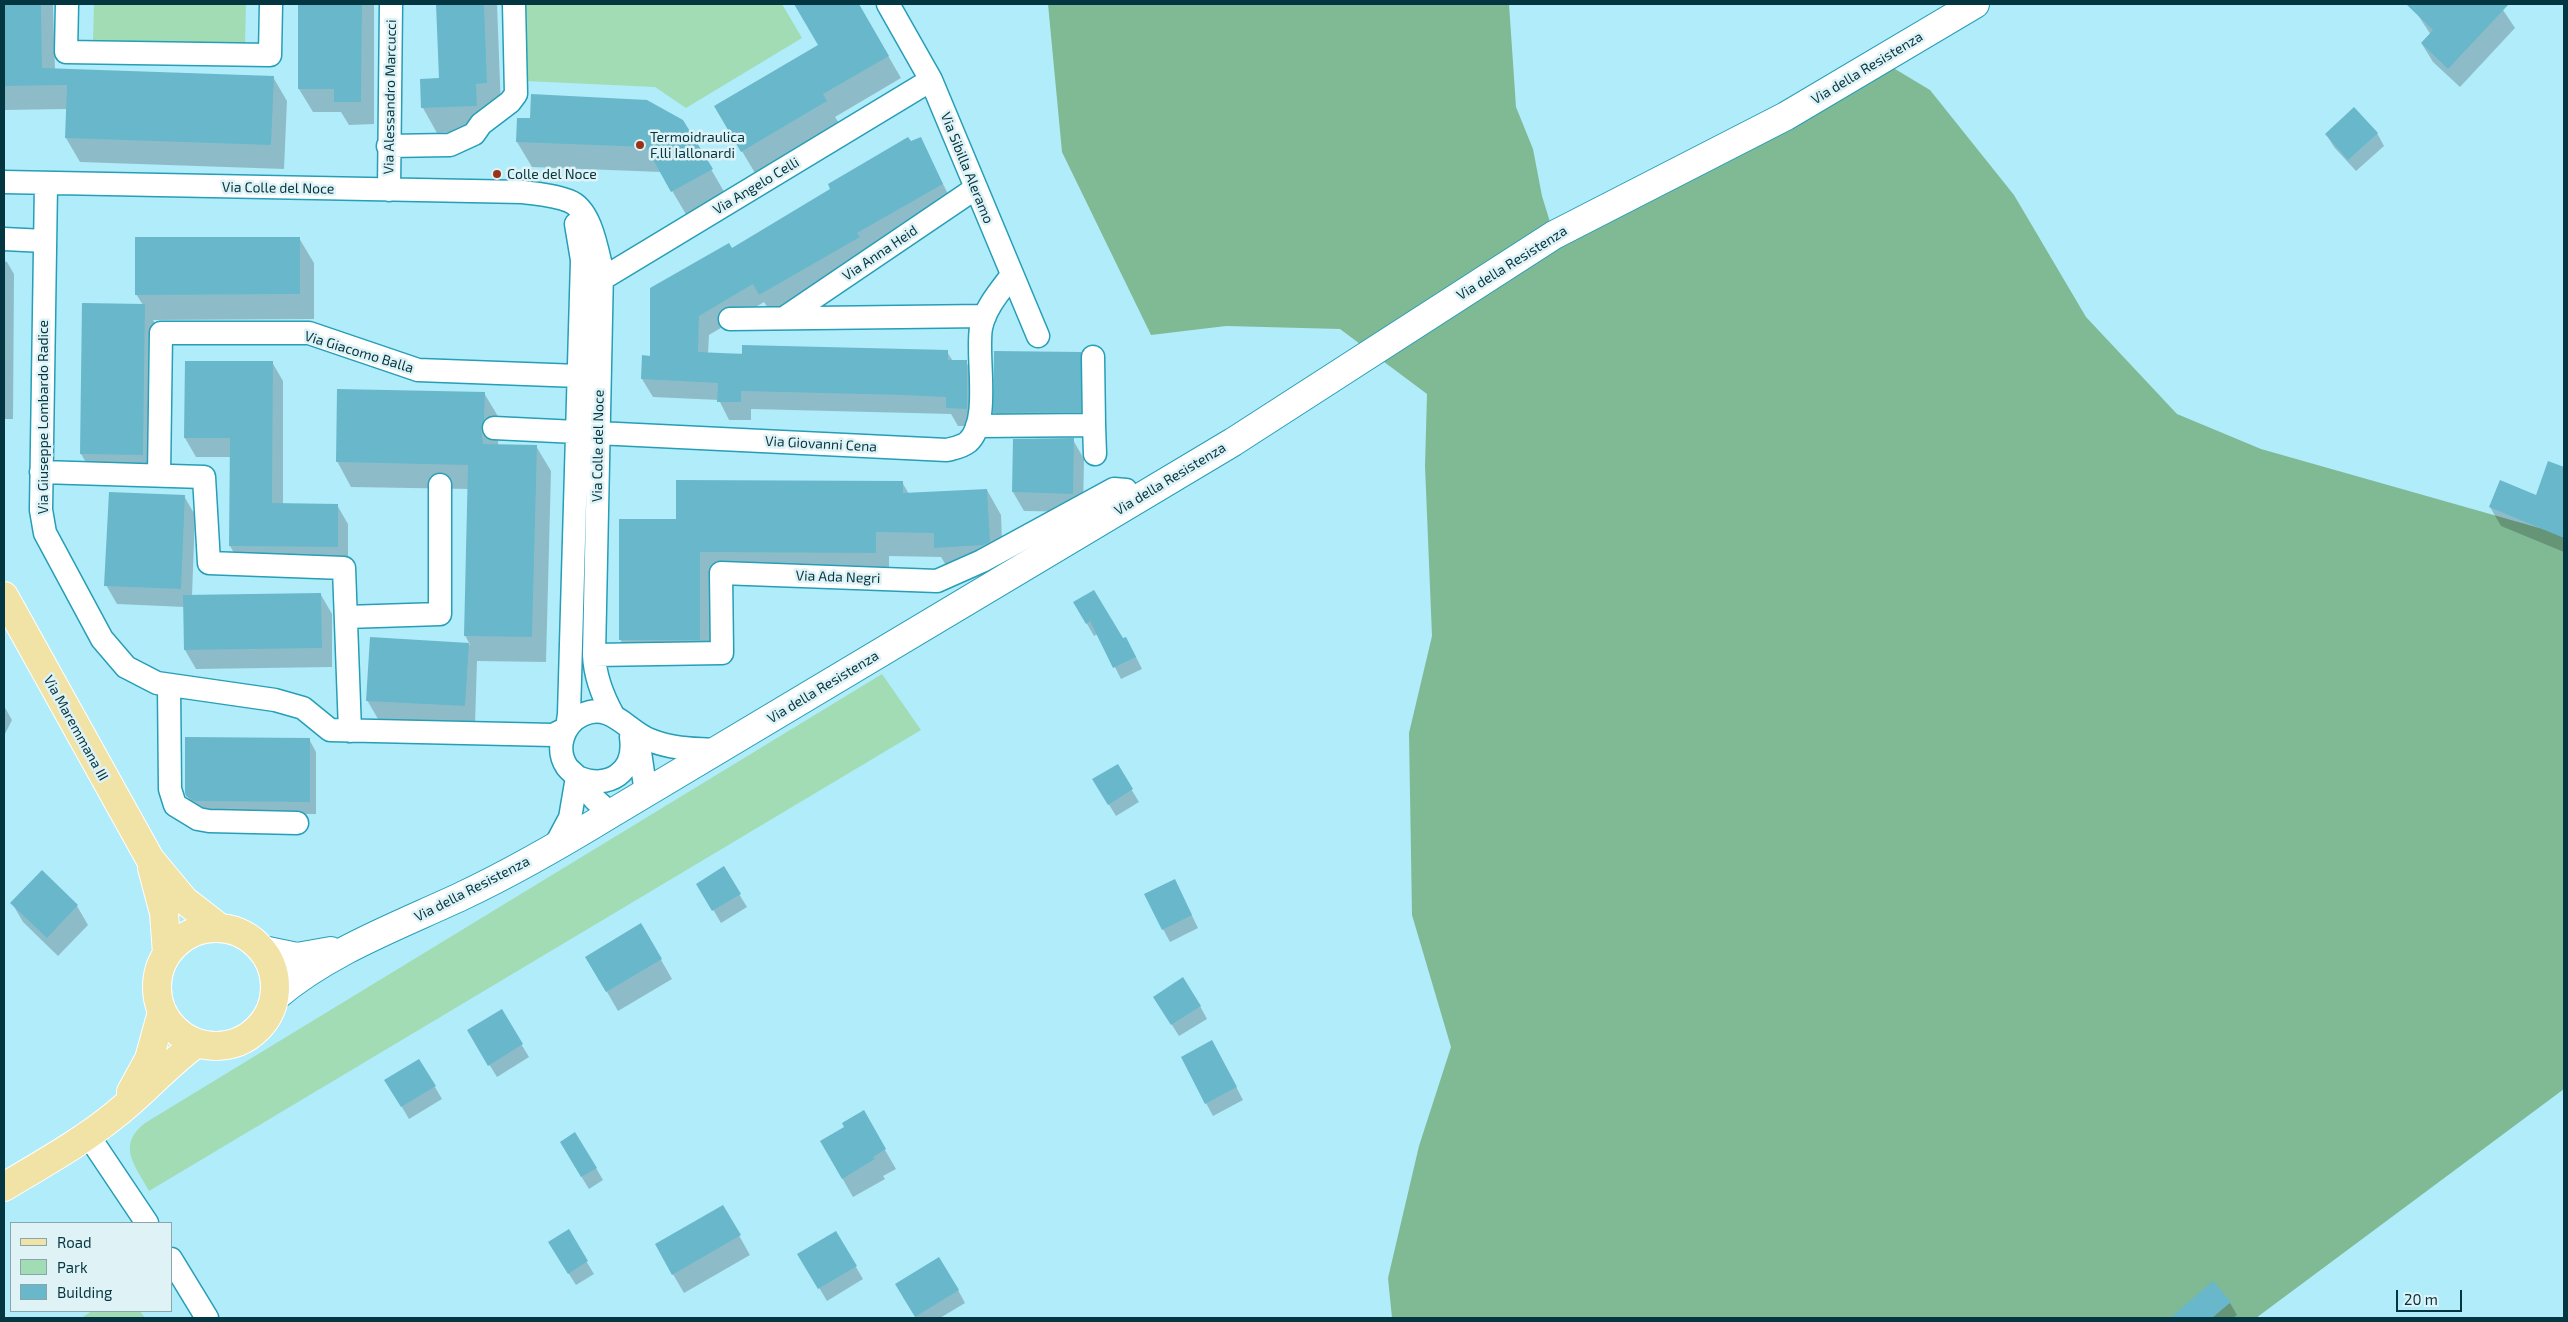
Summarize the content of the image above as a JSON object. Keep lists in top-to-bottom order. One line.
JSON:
{"streets":{"main road":["Via Maremmana III"],"street":["Via della Resistenza","Via Alessandro Marcucci","Via Sibilla Aleramo","Via Angelo Celli","Via Colle del Noce","Via Anna Heid","Via Giacomo Balla","Via Giuseppe Lombardo Radice","Via Giovanni Cena","Via Ada Negri"]},"crossings":[["Via della Resistenza","Via Colle del Noce"],["Via della Resistenza","Via Ada Negri"],["Via della Resistenza","Via Maremmana III"],["Via Alessandro Marcucci","Via Colle del Noce"],["Via Sibilla Aleramo","Via Angelo Celli"],["Via Sibilla Aleramo","Via Anna Heid"],["Via Sibilla Aleramo","Via Giovanni Cena"],["Via Angelo Celli","Via Colle del Noce"],["Via Colle del Noce","Via Giacomo Balla"],["Via Colle del Noce","Via Giuseppe Lombardo Radice"],["Via Colle del Noce","Via Giovanni Cena"],["Via Colle del Noce","Via Ada Negri"]],"places":["Termoidraulica F.lli Iallonardi","Colle del Noce"],"legend":["Road","Park","Building"],"scale_bar":"20 m"}
